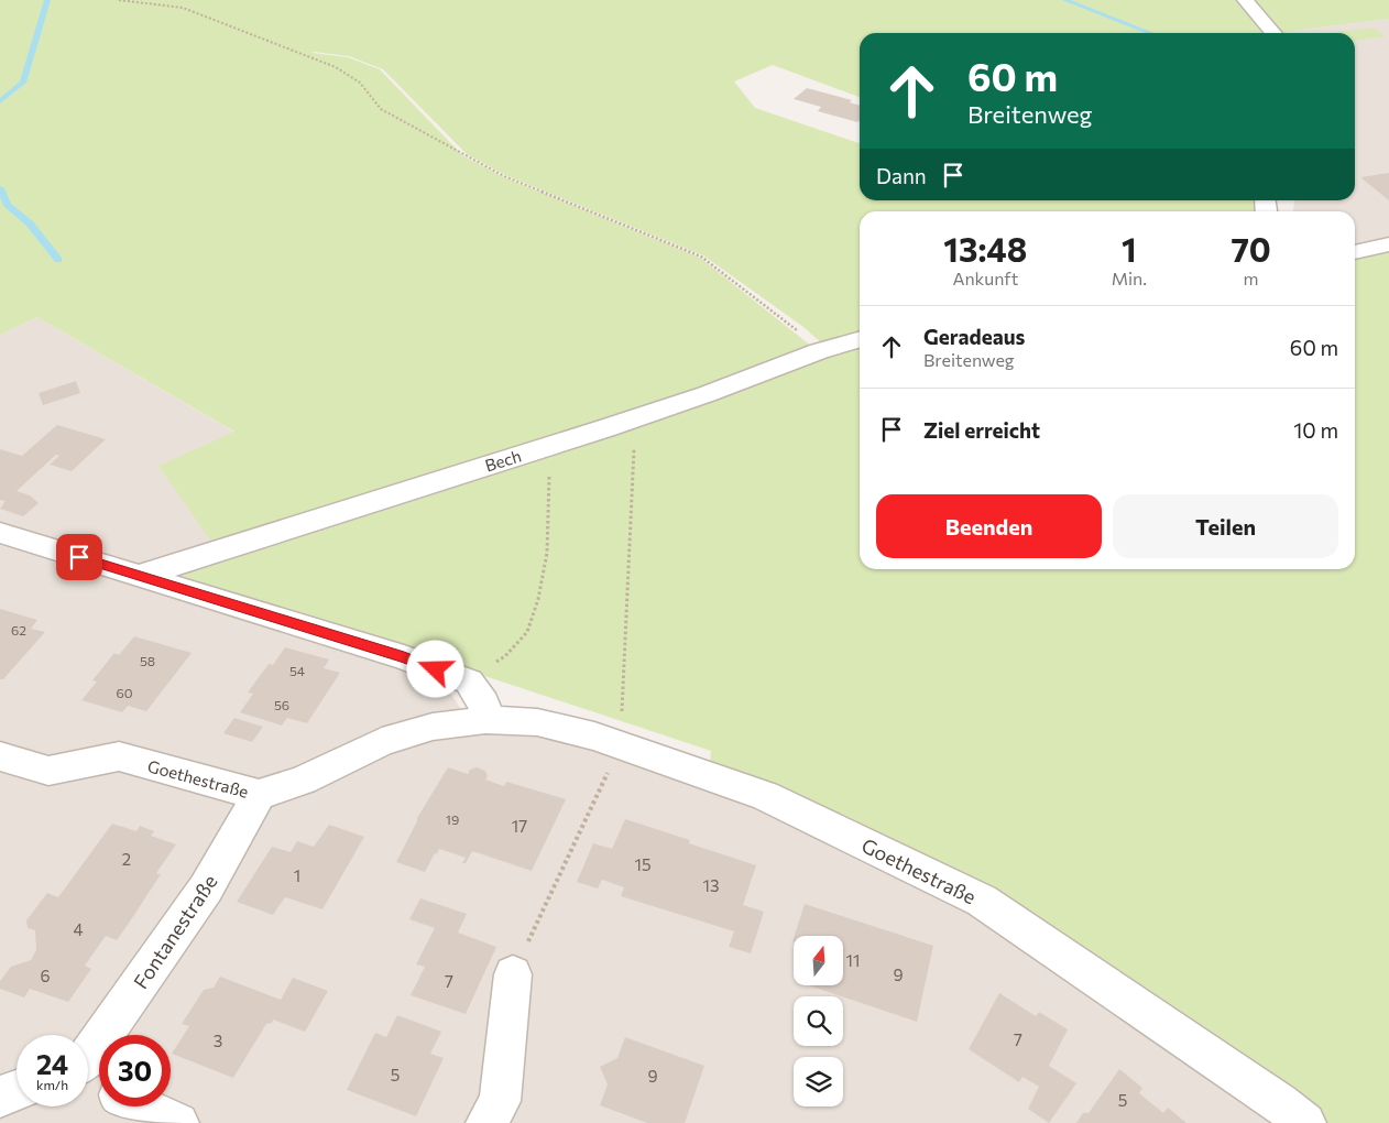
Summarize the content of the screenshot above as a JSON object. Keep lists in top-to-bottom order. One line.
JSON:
{"streets":{"street":["Bech","Goethestraße","Fontanestraße"]},"crossings":[["Goethestraße","Fontanestraße"]],"house_numbers":["62","58","54","60","56","19","17","2","15","1","13","4","11","9","6","7","7","3","5","9","5"],"north":"top","page":{"turn":["60 m","Breitenweg"],"then":"Dann","eta":["13:48","Ankunft","1","Min.","70","m"],"list":[{"name":"Geradeaus","note":"Breitenweg","value":"60 m"},{"name":"Ziel erreicht","value":"10 m"}],"buttons":["Beenden","Teilen"],"speed":"24 km/h","limit":"30"}}
